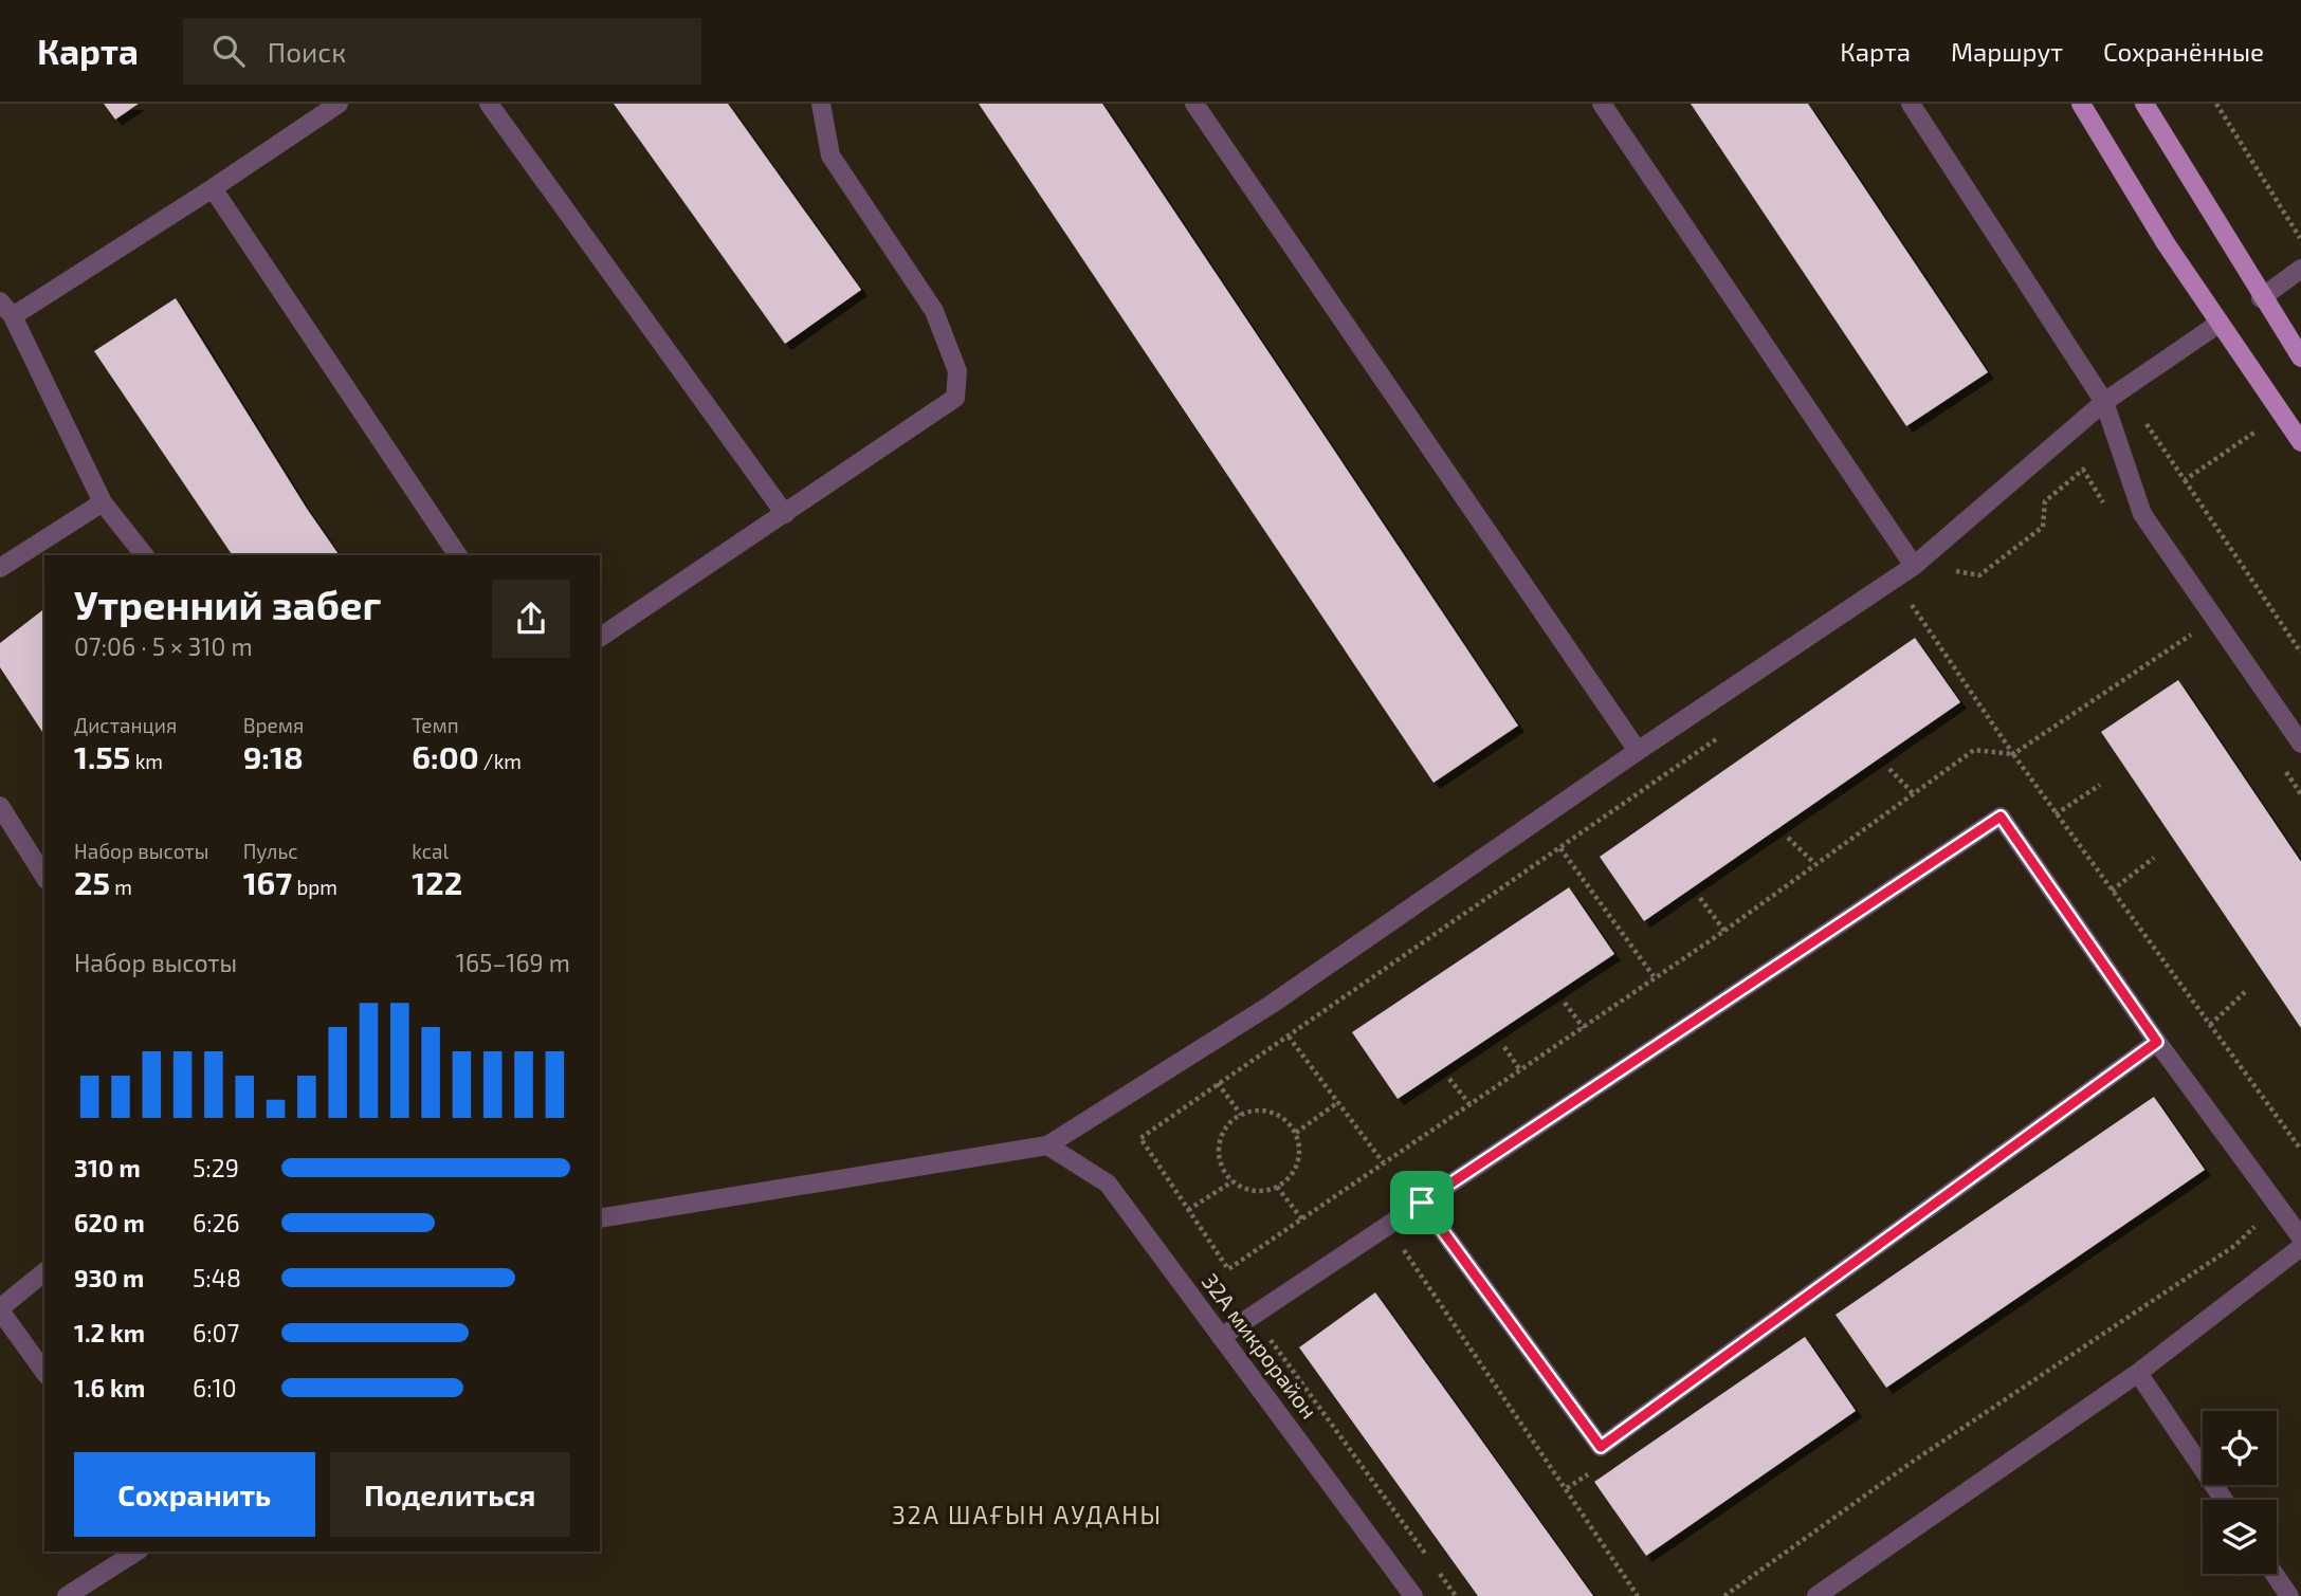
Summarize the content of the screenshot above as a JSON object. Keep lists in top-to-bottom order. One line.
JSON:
{"streets":{"lane":["32А микрорайон"]},"districts":["32А ШАҒЫН АУДАНЫ"],"page":{"header":"Карта","search":"Поиск","nav":["Карта","Маршрут","Сохранённые"],"heading":["Утренний забег","07:06 · 5 × 310 m"],"stats":[["Дистанция","1.55 km"],["Время","9:18"],["Темп","6:00 /km"],["Набор высоты","25 m"],["Пульс","167 bpm"],["kcal","122"]],"chart":["Набор высоты","165–169 m"],"list":[{"name":"310 m","note":"5:29"},{"name":"620 m","note":"6:26"},{"name":"930 m","note":"5:48"},{"name":"1.2 km","note":"6:07"},{"name":"1.6 km","note":"6:10"}],"buttons":["Сохранить","Поделиться"]}}
